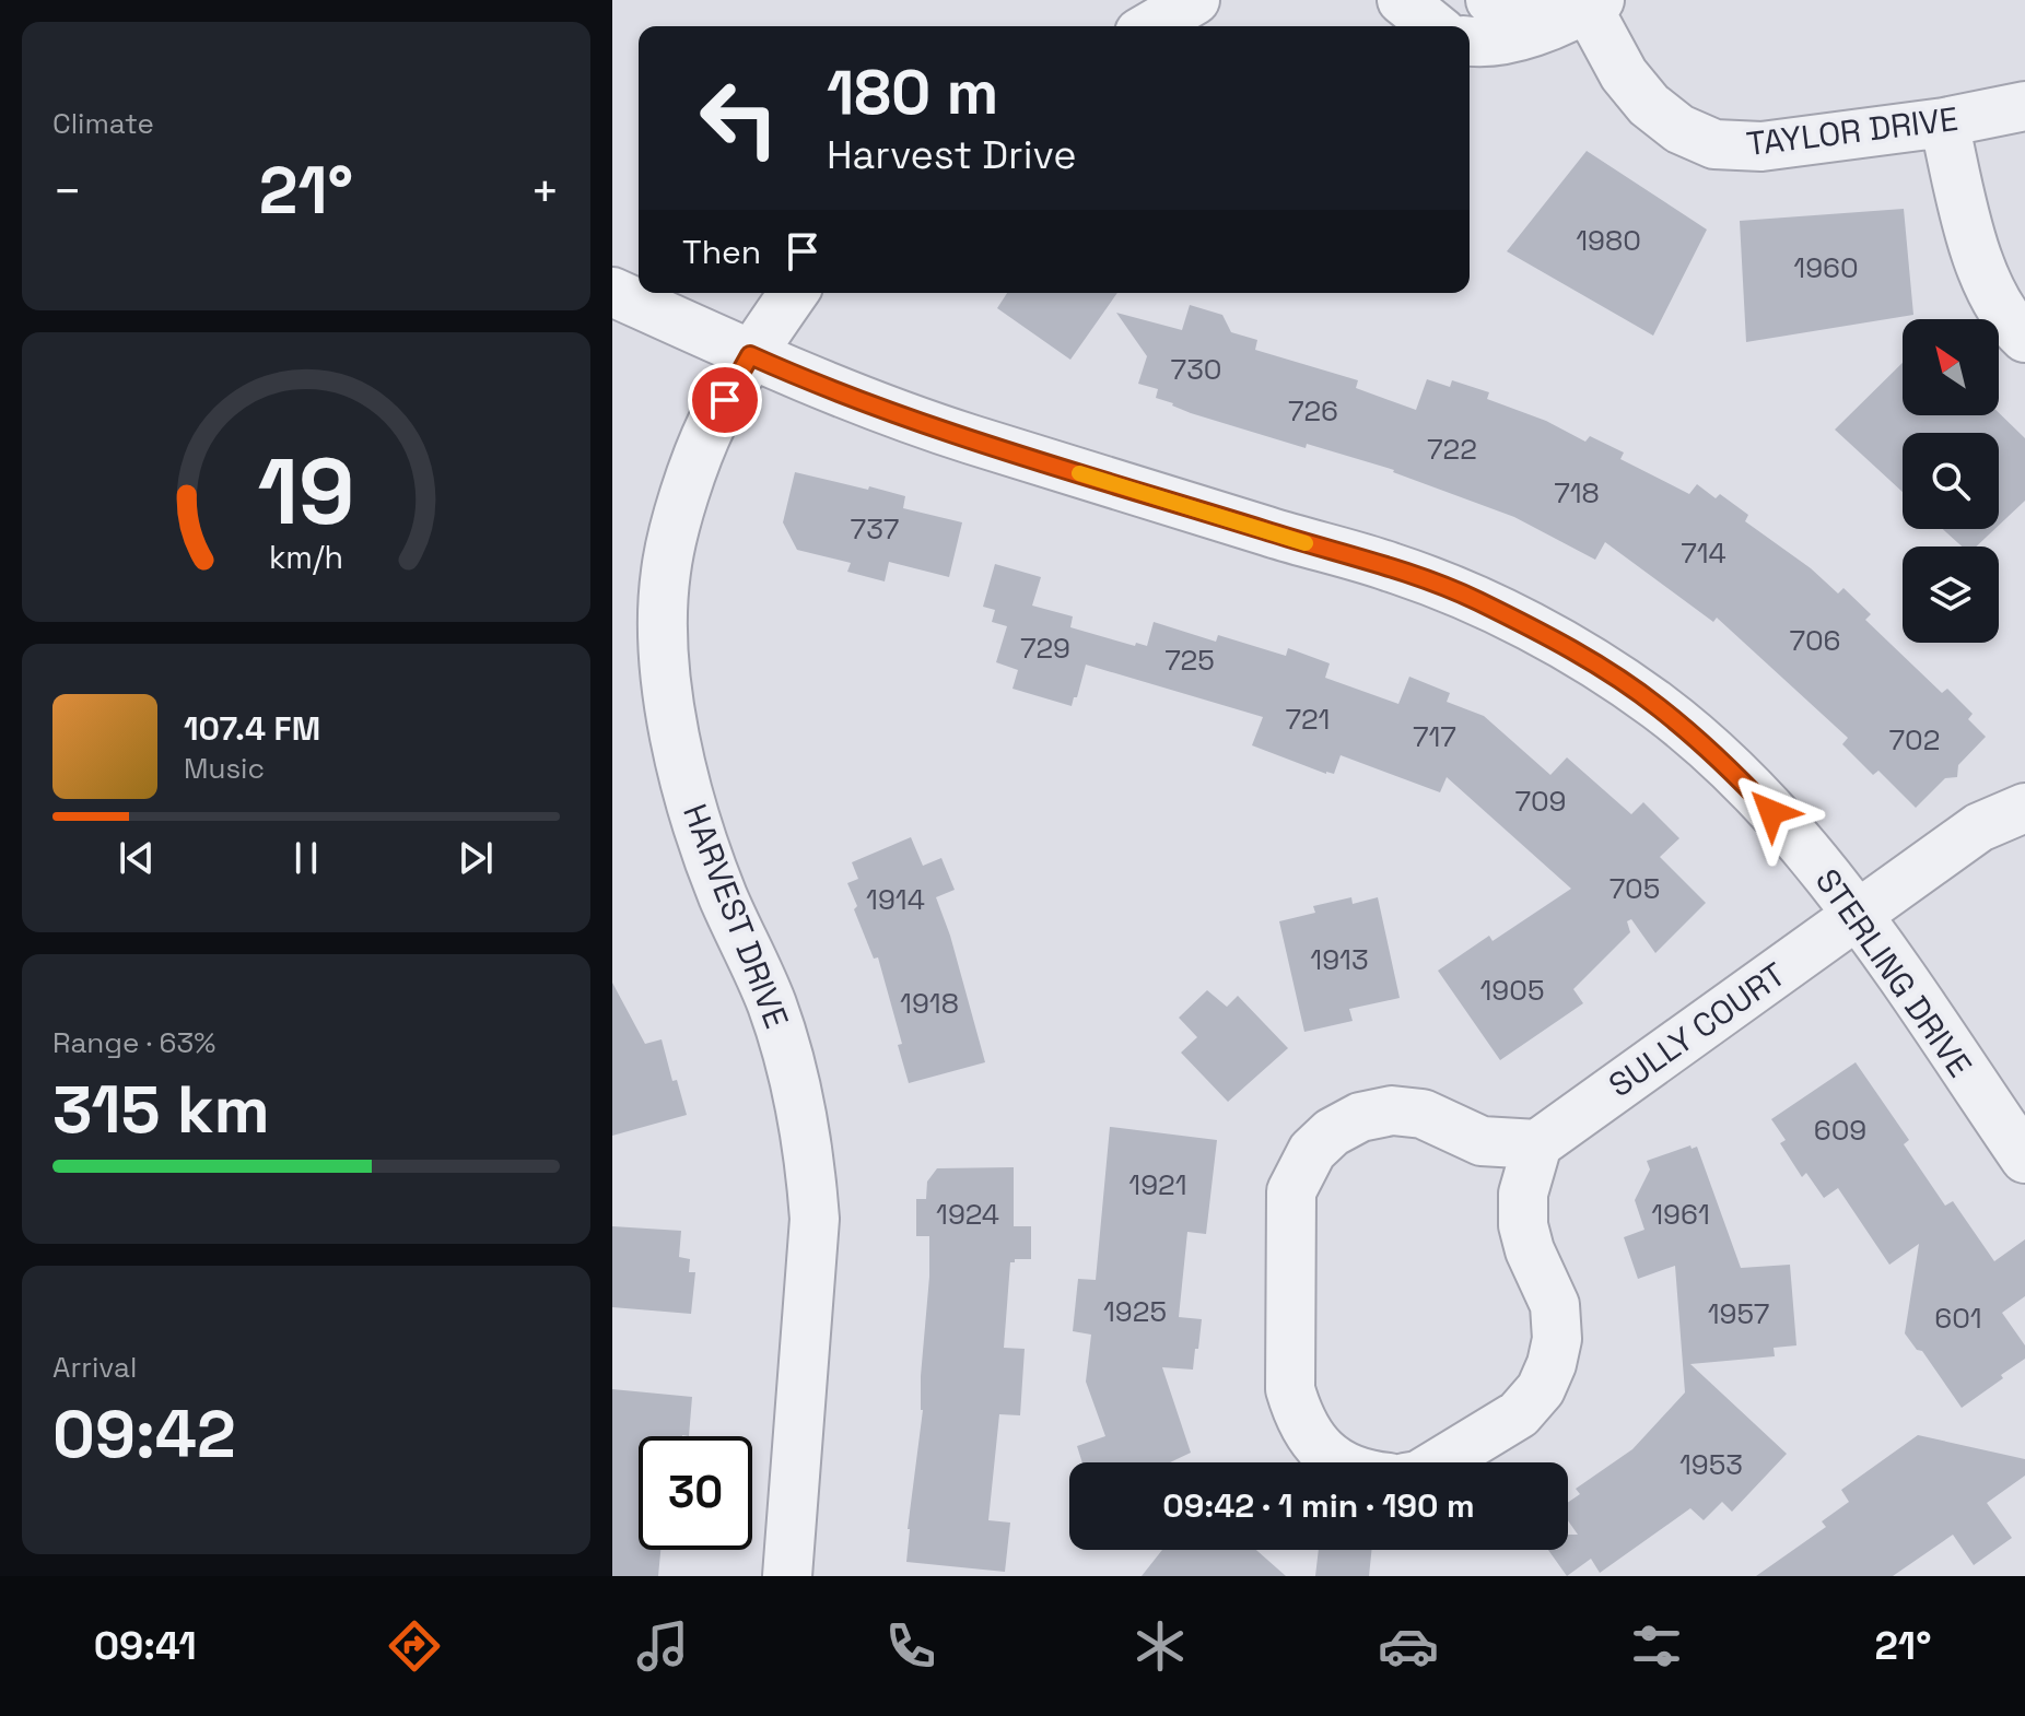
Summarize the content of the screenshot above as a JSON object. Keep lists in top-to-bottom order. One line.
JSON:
{"streets":{"street":["TAYLOR DRIVE","HARVEST DRIVE","STERLING DRIVE","SULLY COURT"]},"crossings":[["HARVEST DRIVE","STERLING DRIVE"],["STERLING DRIVE","SULLY COURT"]],"house_numbers":["1980","1960","730","726","722","718","737","714","706","729","725","721","717","702","709","705","1914","1913","1905","1918","609","1921","1924","1961","1925","1957","601","1953"],"north":"top left","page":{"tile":["Climate",["Range · 63%","315 km"],["Arrival","09:42"]],"turn":["180 m","Harvest Drive"],"heat":["−","21°","+"],"then":"Then","song":["107.4 FM","Music"],"limit":"30","trip":"09:42 · 1 min · 190 m","tabs":["09:41","21°"],"gauge":["19","km/h"]}}
